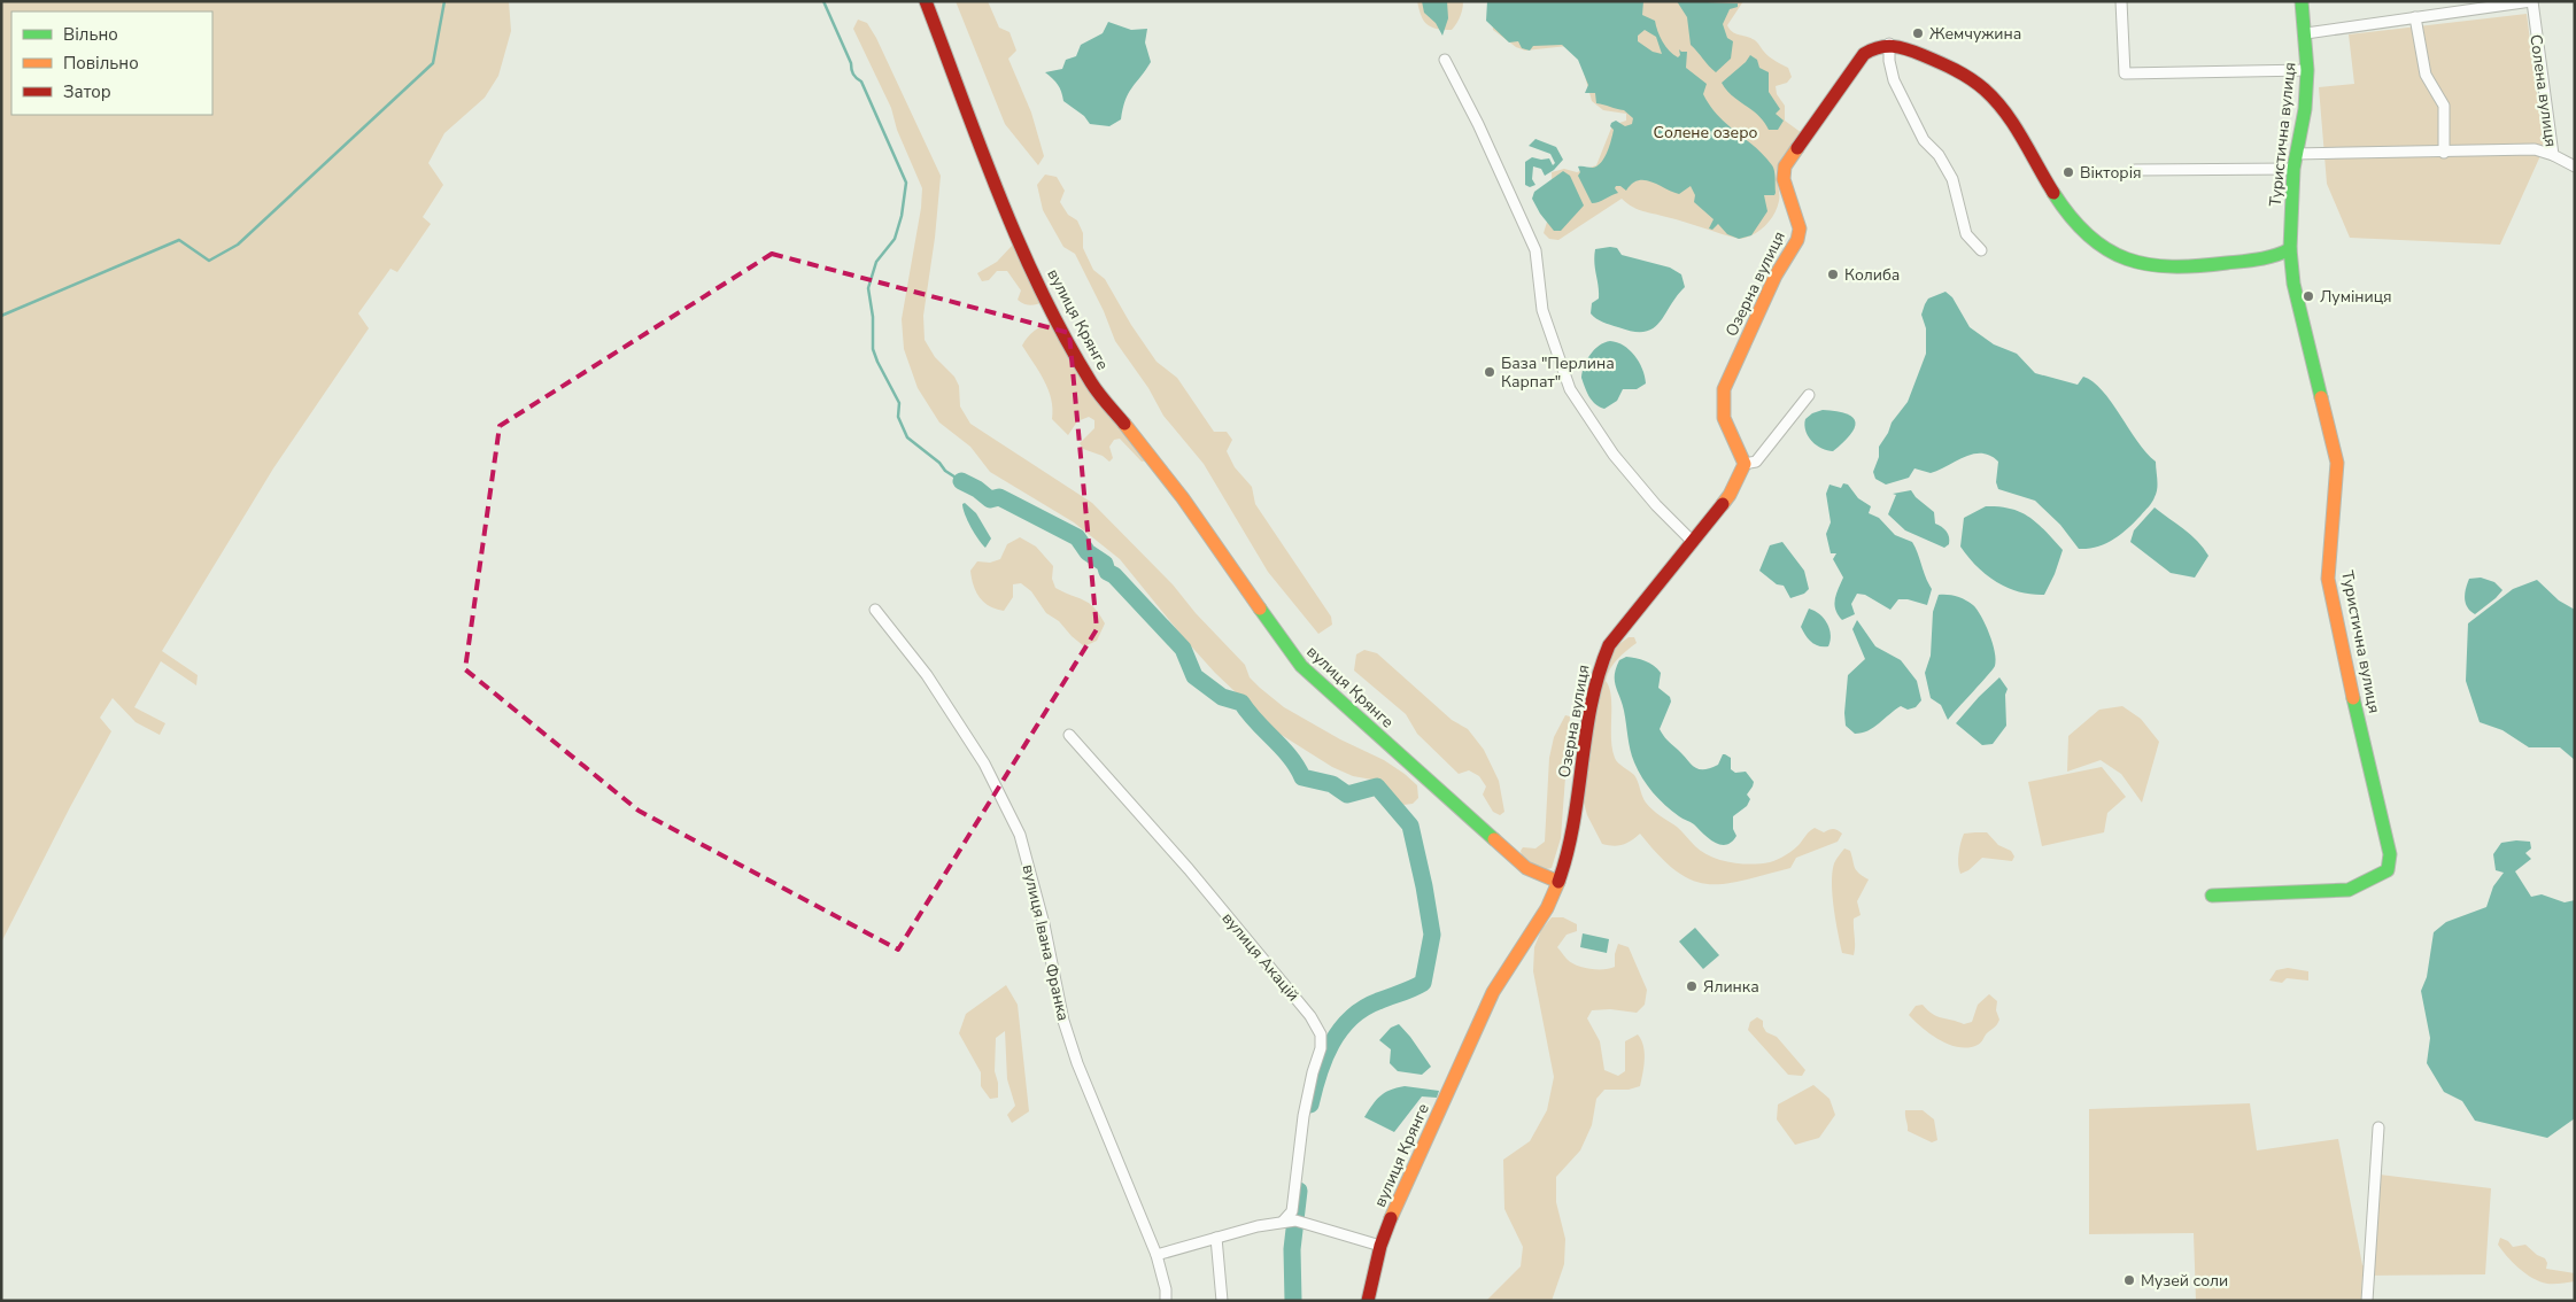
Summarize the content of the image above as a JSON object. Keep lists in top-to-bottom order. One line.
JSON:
{"streets":{"street":["Солена вулиця","Туристична вулиця","Озерна вулиця","вулиця Крянге","вулиця Івана Франка","вулиця Акацій"]},"crossings":[["Озерна вулиця","вулиця Крянге"]],"parks":["Солене озеро"],"places":["Жемчужина","Вікторія","Колиба","Луміниця","База \"Перлина Карпат\"","Ялинка","Музей соли"],"legend":["Вільно","Повільно","Затор"]}
